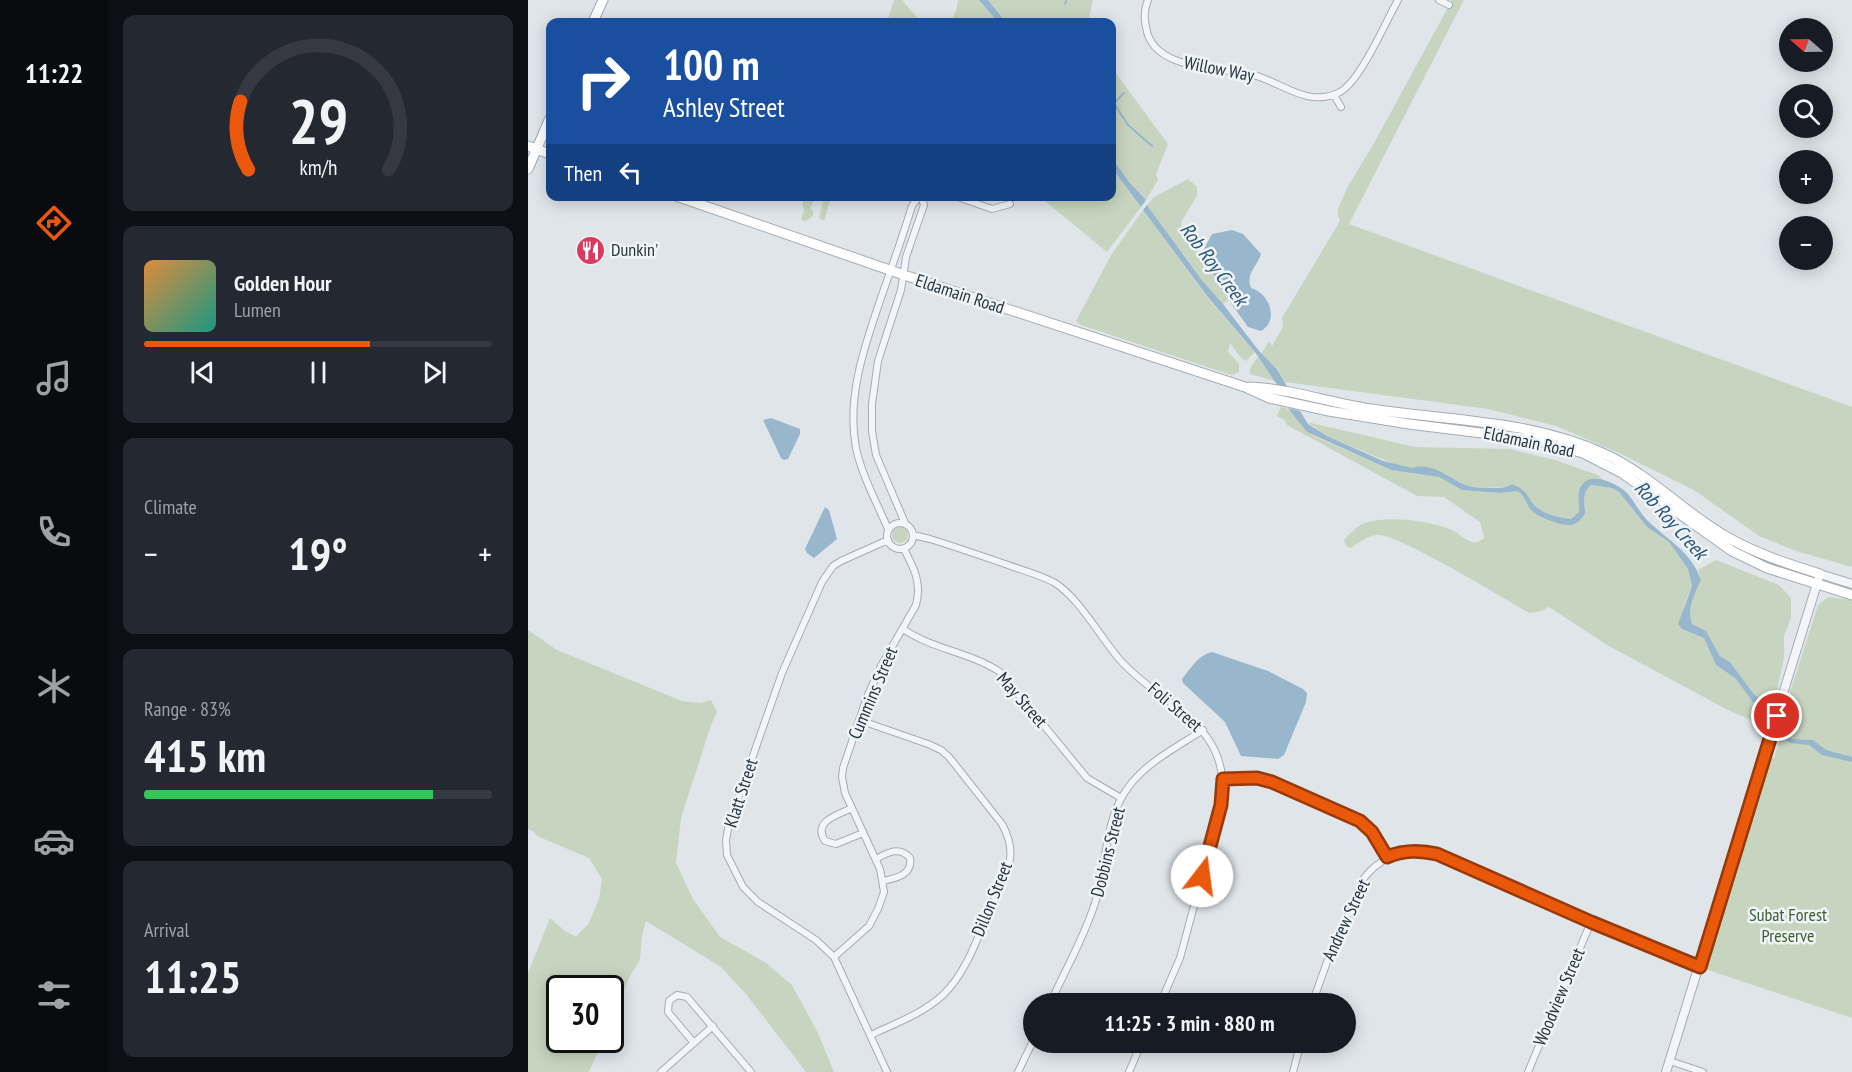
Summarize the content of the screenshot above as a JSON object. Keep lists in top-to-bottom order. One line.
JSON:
{"streets":{"main road":["Eldamain Road"],"street":["Willow Way","Cummins Street","May Street","Foli Street","Klatt Street","Dobbins Street","Dillon Street","Andrew Street","Woodview Street"]},"crossings":[["Cummins Street","May Street"],["Cummins Street","Foli Street"],["Cummins Street","Klatt Street"],["Cummins Street","Dillon Street"],["May Street","Dobbins Street"],["Foli Street","Klatt Street"],["Foli Street","Dobbins Street"],["Klatt Street","Dillon Street"]],"water":["Rob Roy Creek"],"parks":["Subat Forest Preserve"],"places":{"restaurant":["Dunkin'"]},"north":"left","page":{"tabs":"11:22","map_buttons":["+","−"],"turn":["100 m","Ashley Street"],"then":"Then","song":["Golden Hour","Lumen"],"tile":["Climate",["Range · 83%","415 km"],["Arrival","11:25"]],"heat":["−","19°","+"],"limit":"30","trip":"11:25 · 3 min · 880 m","gauge":["29","km/h"]}}
